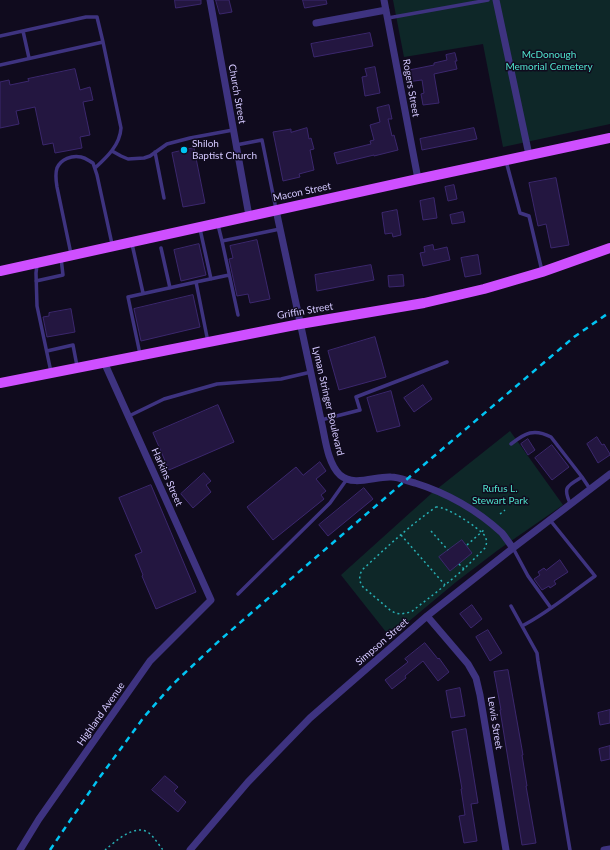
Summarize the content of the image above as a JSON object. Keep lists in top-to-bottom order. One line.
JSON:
{"streets":{"main road":["Macon Street","Griffin Street"],"street":["Rogers Street","Church Street","Lyman Stringer Boulevard","Harkins Street","Simpson Street","Highland Avenue","Lewis Street"]},"crossings":[["Rogers Street","Macon Street"],["Church Street","Macon Street"],["Macon Street","Lyman Stringer Boulevard"],["Griffin Street","Lyman Stringer Boulevard"],["Griffin Street","Harkins Street"],["Harkins Street","Highland Avenue"],["Simpson Street","Lewis Street"]],"parks":["McDonough Memorial Cemetery","Rufus L. Stewart Park"],"places":["Shiloh Baptist Church"]}
